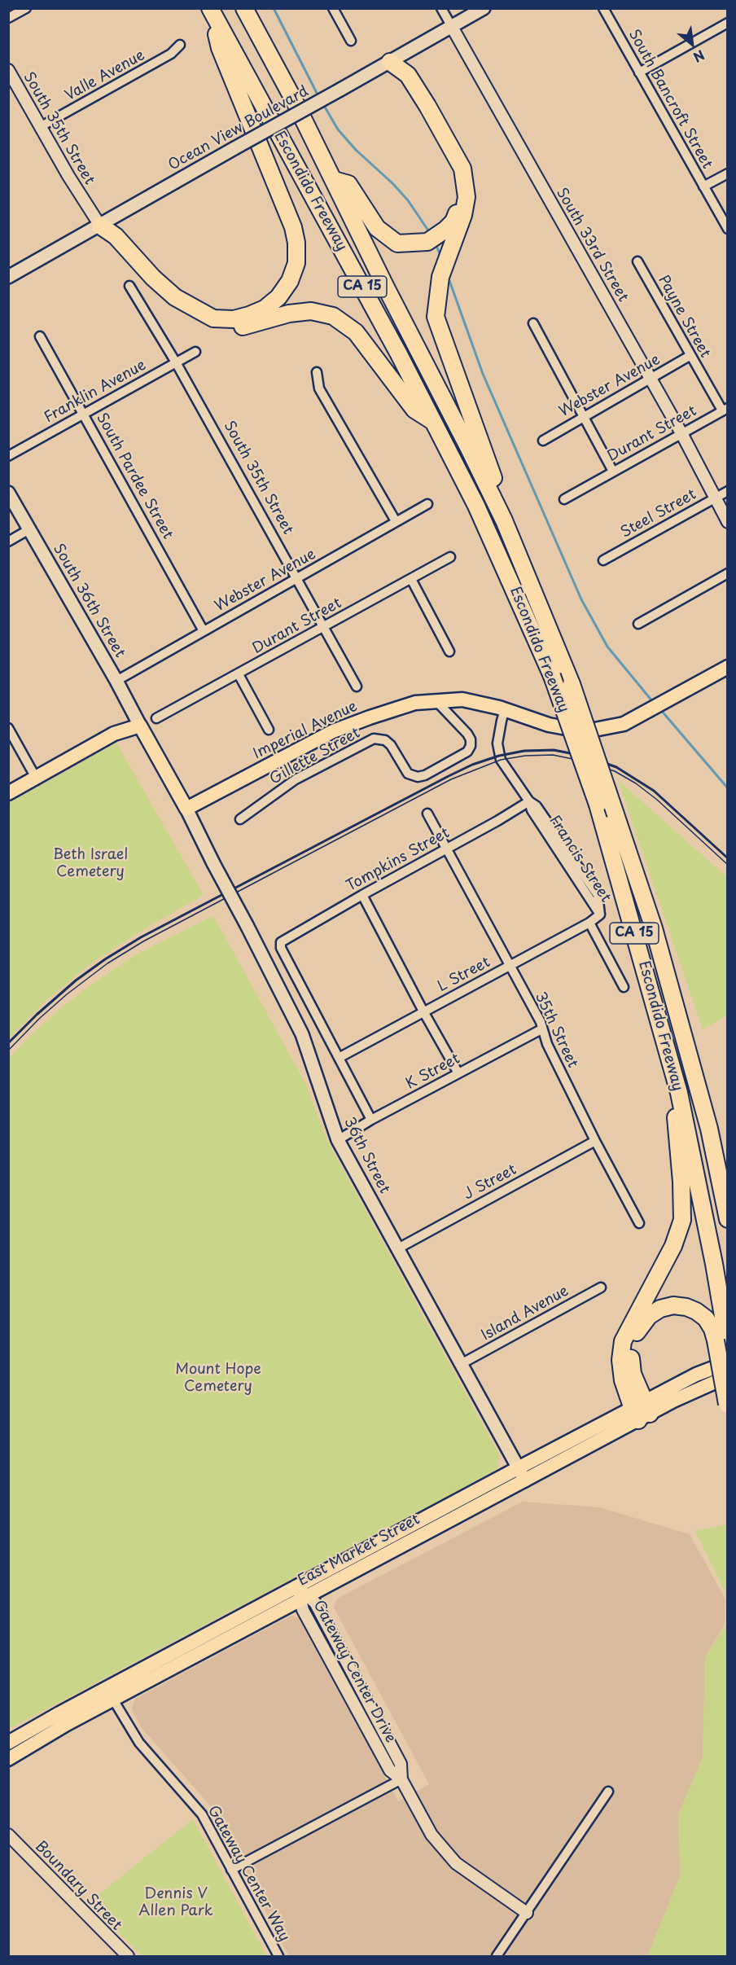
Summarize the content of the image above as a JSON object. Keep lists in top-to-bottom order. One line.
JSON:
{"streets":{"highway":["Escondido Freeway","CA 15"],"main road":["Ocean View Boulevard","South 36th Street","Imperial Avenue","36th Street","East Market Street"],"street":["Valle Avenue","South Bancroft Street","South 35th Street","South 33rd Street","Payne Street","Webster Avenue","Franklin Avenue","Durant Street","South Pardee Street","Steel Street","Gillette Street","Francis Street","Tompkins Street","L Street","35th Street","K Street","J Street","Island Avenue","Gateway Center Drive","Gateway Center Way","Boundary Street"]},"crossings":[["Valle Avenue","South 35th Street"],["South 35th Street","Ocean View Boulevard"],["South 35th Street","Webster Avenue"],["South 35th Street","Franklin Avenue"],["South 35th Street","Durant Street"],["Ocean View Boulevard","South 33rd Street"],["South 33rd Street","Webster Avenue"],["South 33rd Street","Durant Street"],["South 33rd Street","Steel Street"],["Payne Street","Webster Avenue"],["Payne Street","Durant Street"],["Webster Avenue","South Pardee Street"],["Webster Avenue","South 36th Street"],["Franklin Avenue","South Pardee Street"],["Imperial Avenue","Gillette Street"],["Imperial Avenue","Francis Street"],["Imperial Avenue","36th Street"],["Francis Street","Tompkins Street"],["Francis Street","L Street"],["Tompkins Street","35th Street"],["Tompkins Street","36th Street"],["L Street","35th Street"],["L Street","36th Street"],["35th Street","K Street"],["35th Street","J Street"],["K Street","36th Street"],["36th Street","J Street"],["36th Street","Island Avenue"],["36th Street","East Market Street"],["East Market Street","Gateway Center Drive"],["East Market Street","Gateway Center Way"]],"parks":["Beth Israel Cemetery","Mount Hope Cemetery","Dennis V Allen Park"],"north":"bottom right"}
